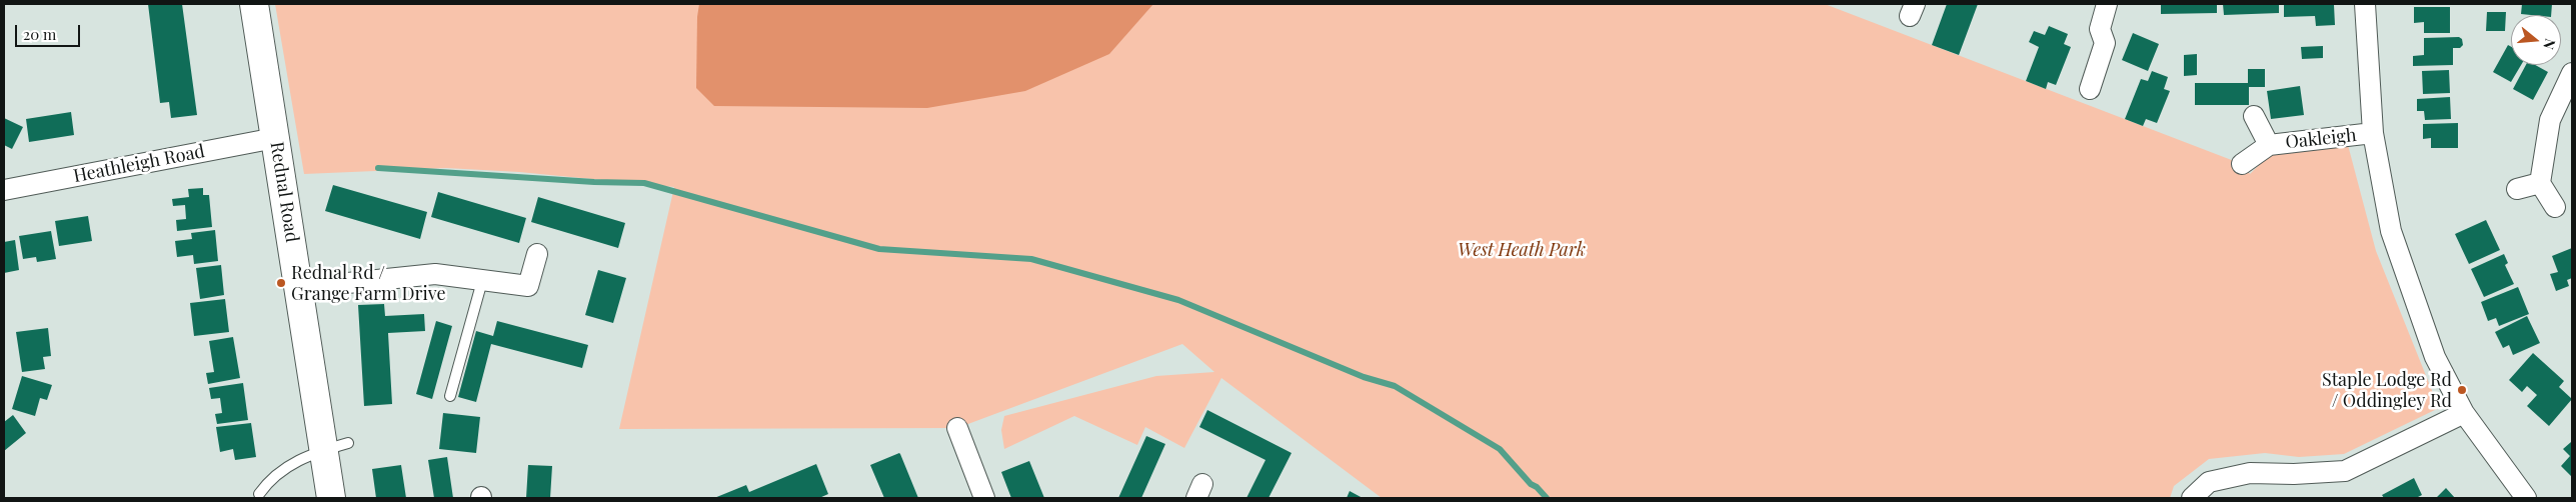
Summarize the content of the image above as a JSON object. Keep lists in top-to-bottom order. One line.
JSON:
{"streets":{"street":["Oakleigh","Heathleigh Road","Rednal Road"]},"crossings":[["Heathleigh Road","Rednal Road"]],"parks":["West Heath Park"],"places":["Rednal Rd / Grange Farm Drive","Staple Lodge Rd / Oddingley Rd"],"scale_bar":"20 m","north":"right"}
